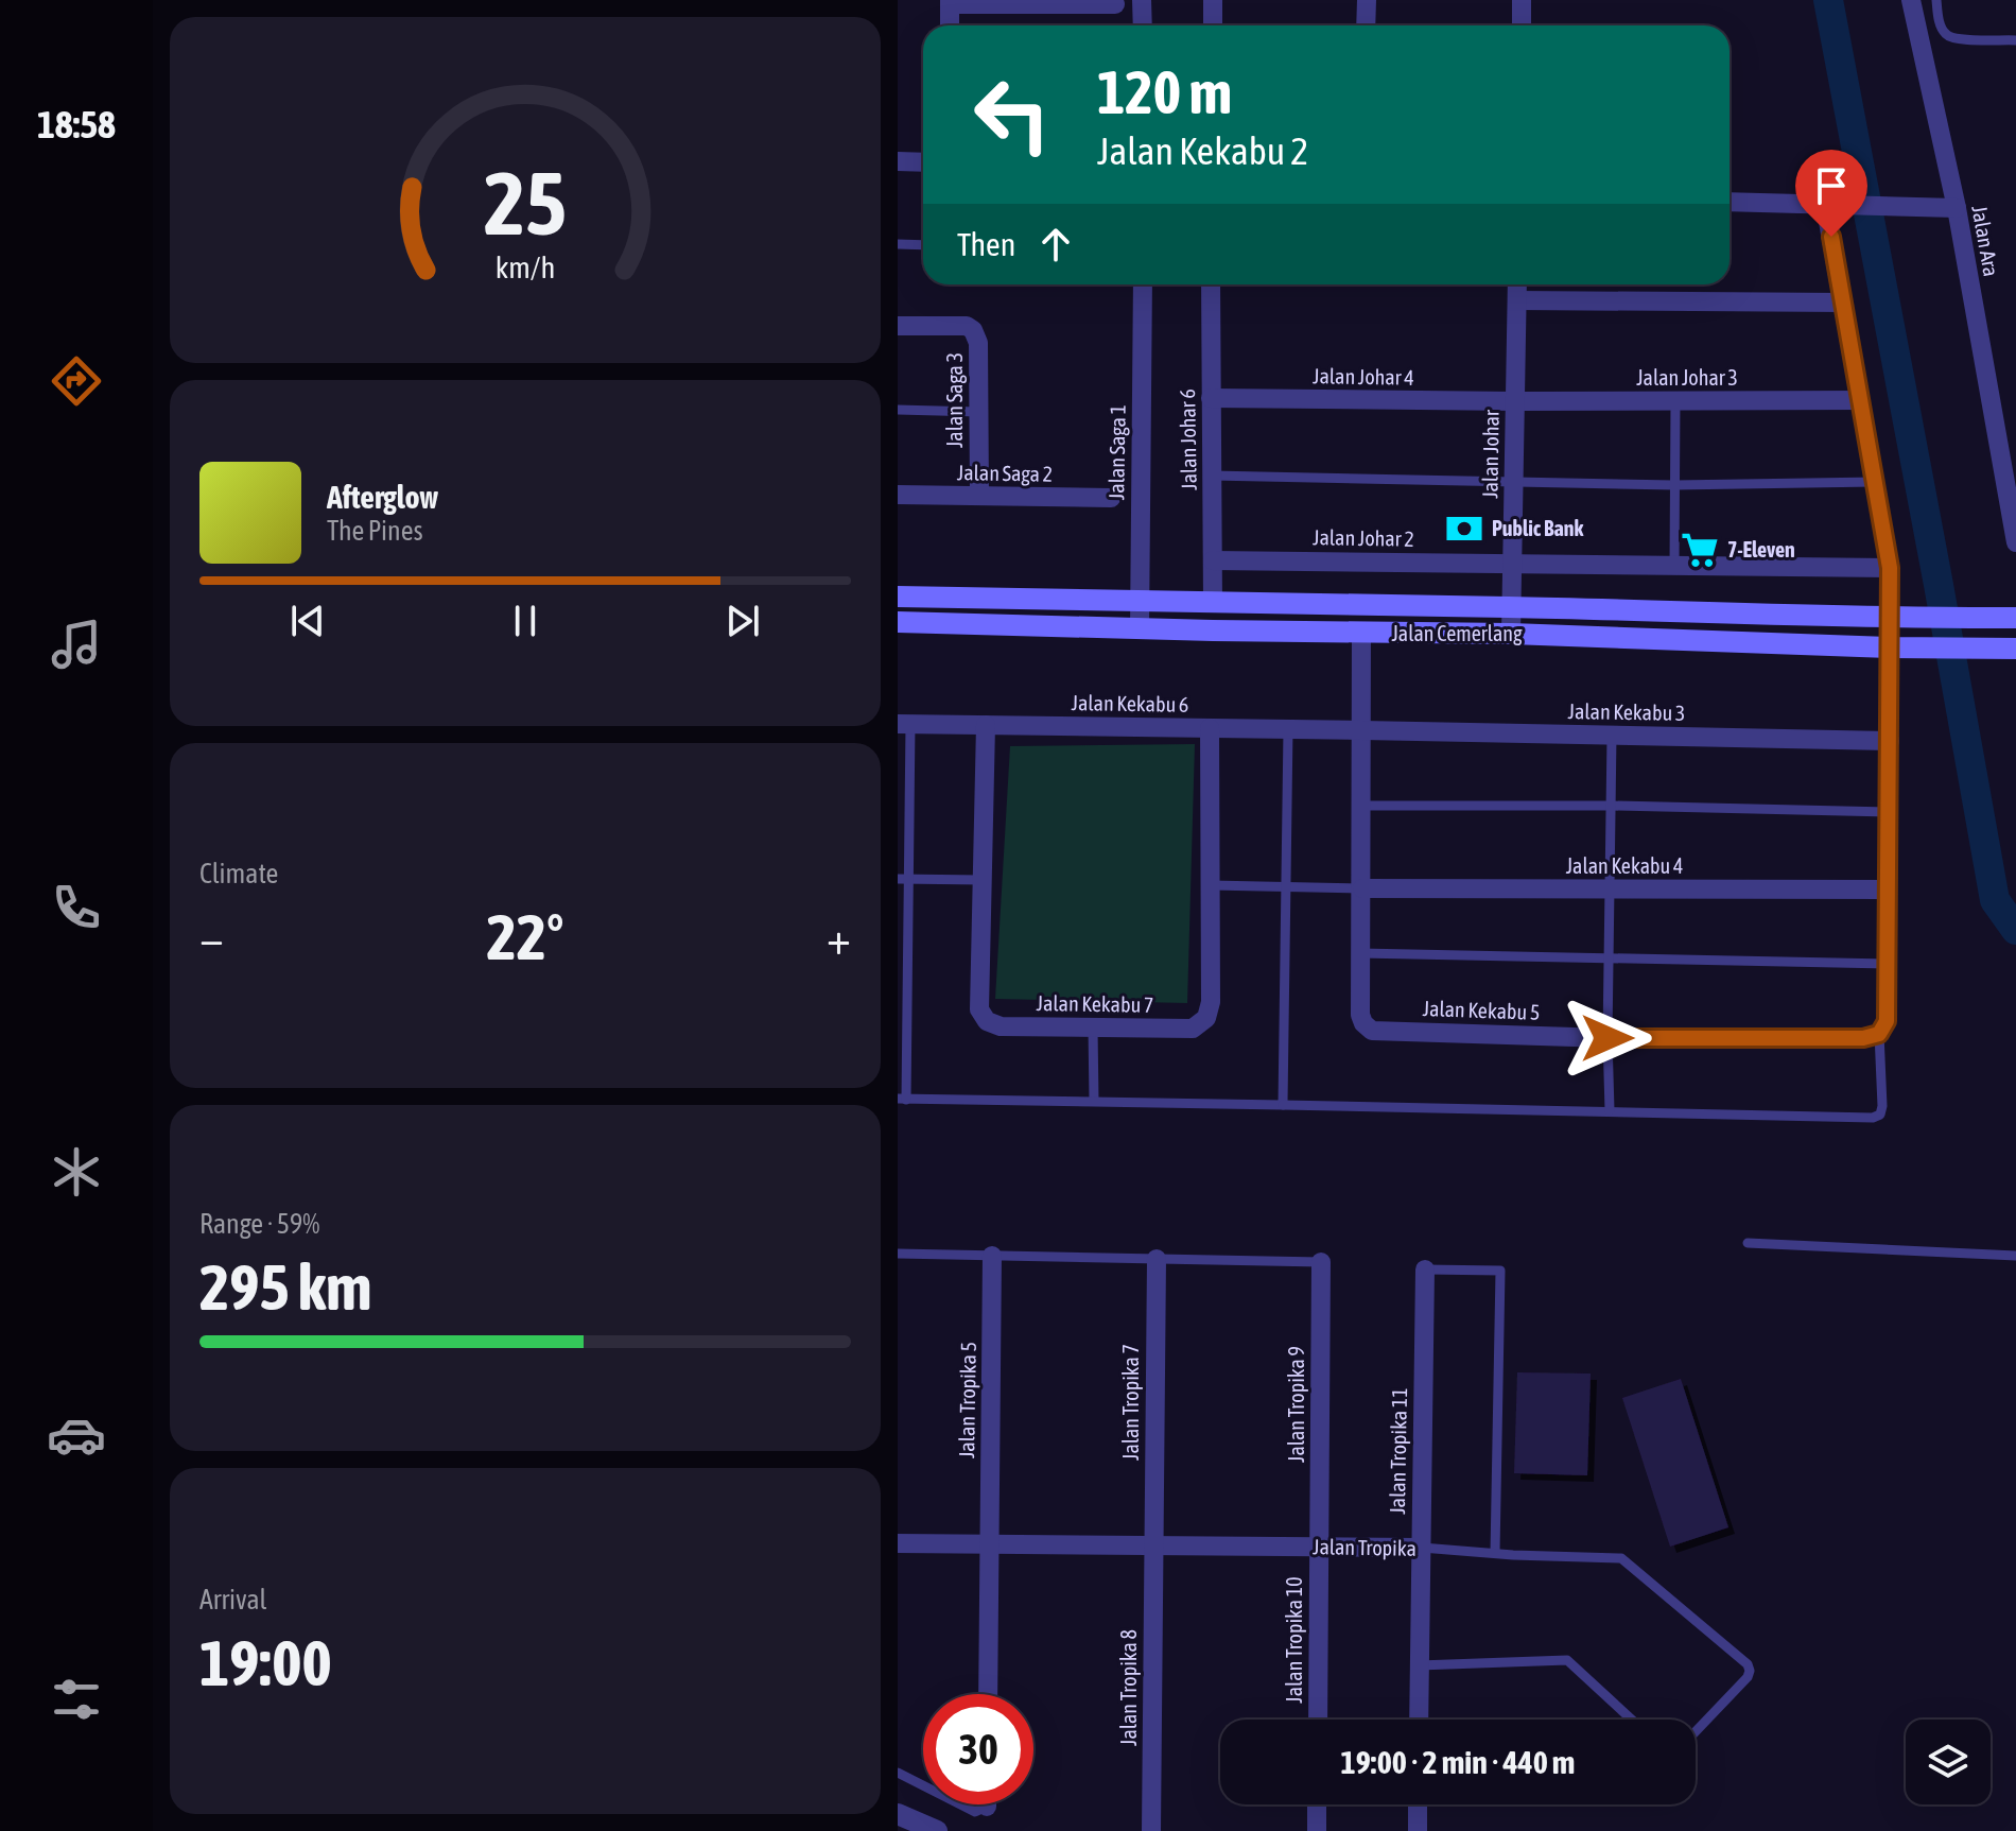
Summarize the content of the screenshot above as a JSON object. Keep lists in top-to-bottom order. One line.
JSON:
{"streets":{"main road":["Jalan Cemerlang"],"street":["Jalan Ara","Jalan Johar 4","Jalan Johar 3","Jalan Saga 3","Jalan Johar 6","Jalan Saga 1","Jalan Johar","Jalan Saga 2","Jalan Johar 2","Jalan Kekabu 6","Jalan Kekabu 3","Jalan Kekabu 4","Jalan Kekabu 7","Jalan Kekabu 5","Jalan Tropika 5","Jalan Tropika 7","Jalan Tropika 9","Jalan Tropika 11","Jalan Tropika","Jalan Tropika 10","Jalan Tropika 8"]},"crossings":[["Jalan Johar 4","Jalan Johar 3"],["Jalan Johar 4","Jalan Johar 6"],["Jalan Johar 4","Jalan Johar"],["Jalan Johar 3","Jalan Johar"],["Jalan Saga 3","Jalan Saga 2"],["Jalan Johar 6","Jalan Johar 2"],["Jalan Johar 6","Jalan Cemerlang"],["Jalan Saga 1","Jalan Cemerlang"],["Jalan Johar","Jalan Johar 2"],["Jalan Johar","Jalan Cemerlang"],["Jalan Kekabu 6","Jalan Kekabu 3"],["Jalan Kekabu 6","Jalan Kekabu 7"],["Jalan Tropika 5","Jalan Tropika"],["Jalan Tropika 7","Jalan Tropika"],["Jalan Tropika 7","Jalan Tropika 8"],["Jalan Tropika 9","Jalan Tropika"],["Jalan Tropika 9","Jalan Tropika 10"],["Jalan Tropika 11","Jalan Tropika"],["Jalan Tropika","Jalan Tropika 10"],["Jalan Tropika","Jalan Tropika 8"]],"places":{"bank":["Public Bank"],"supermarket":["7-Eleven"]},"page":{"tabs":"18:58","turn":["120 m","Jalan Kekabu 2"],"then":"Then","song":["Afterglow","The Pines"],"tile":["Climate",["Range · 59%","295 km"],["Arrival","19:00"]],"heat":["−","22°","+"],"limit":"30","trip":"19:00 · 2 min · 440 m","gauge":["25","km/h"]}}
